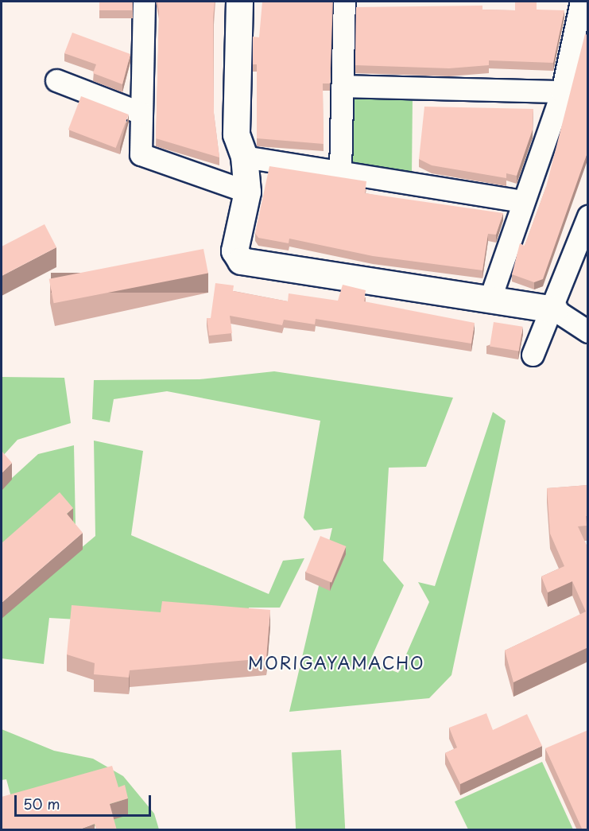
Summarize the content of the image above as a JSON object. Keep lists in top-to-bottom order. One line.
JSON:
{"districts":["MORIGAYAMACHO"],"scale_bar":"50 m"}
